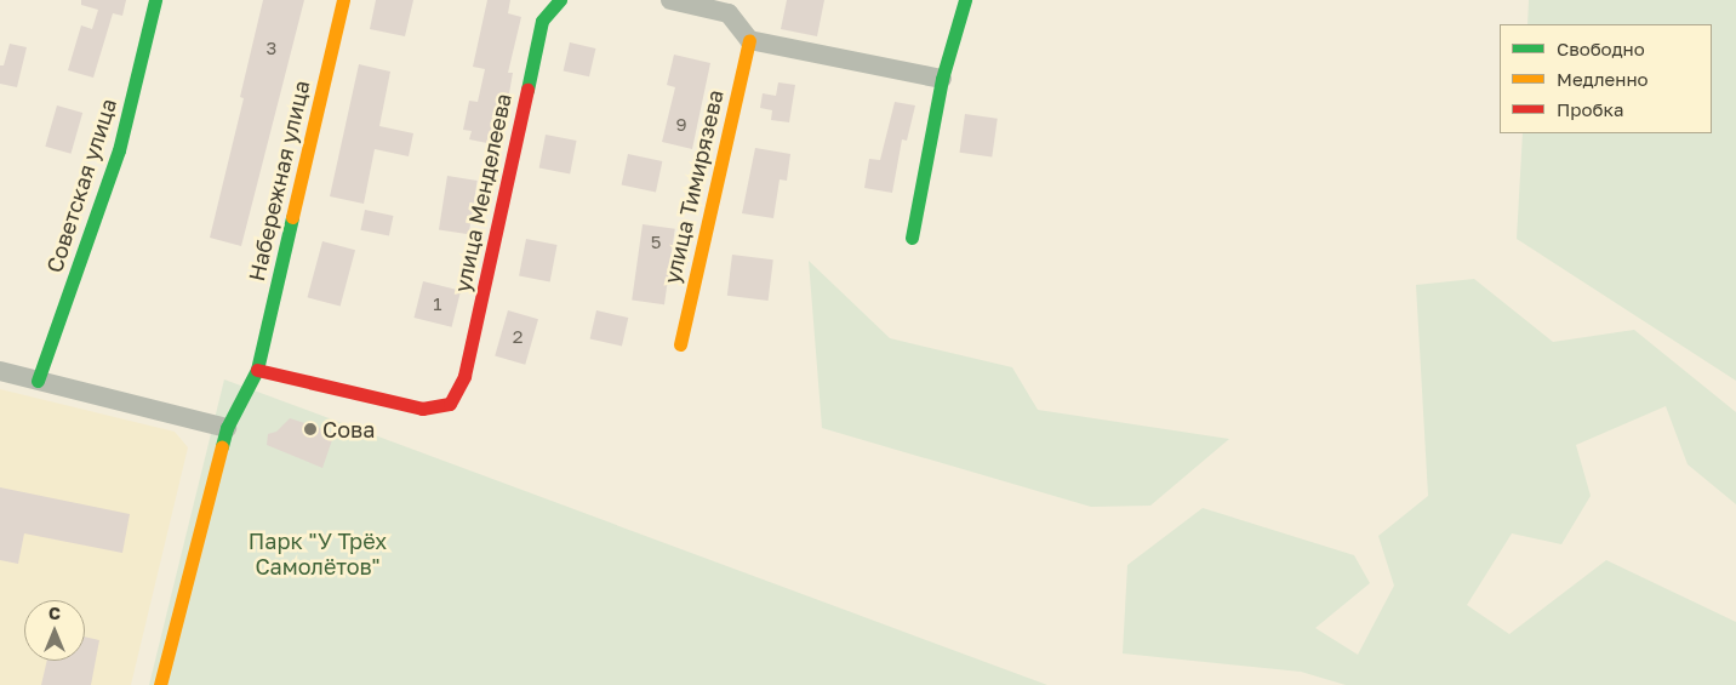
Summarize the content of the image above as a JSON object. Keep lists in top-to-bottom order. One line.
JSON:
{"streets":{"street":["Набережная улица","Советская улица","улица Тимирязева","улица Менделеева"]},"crossings":[["Набережная улица","улица Менделеева"]],"parks":["Парк \"У Трёх Самолётов\""],"places":["Сова"],"house_numbers":["3","9","5","1","2"],"legend":["Свободно","Медленно","Пробка"],"north":"top"}
